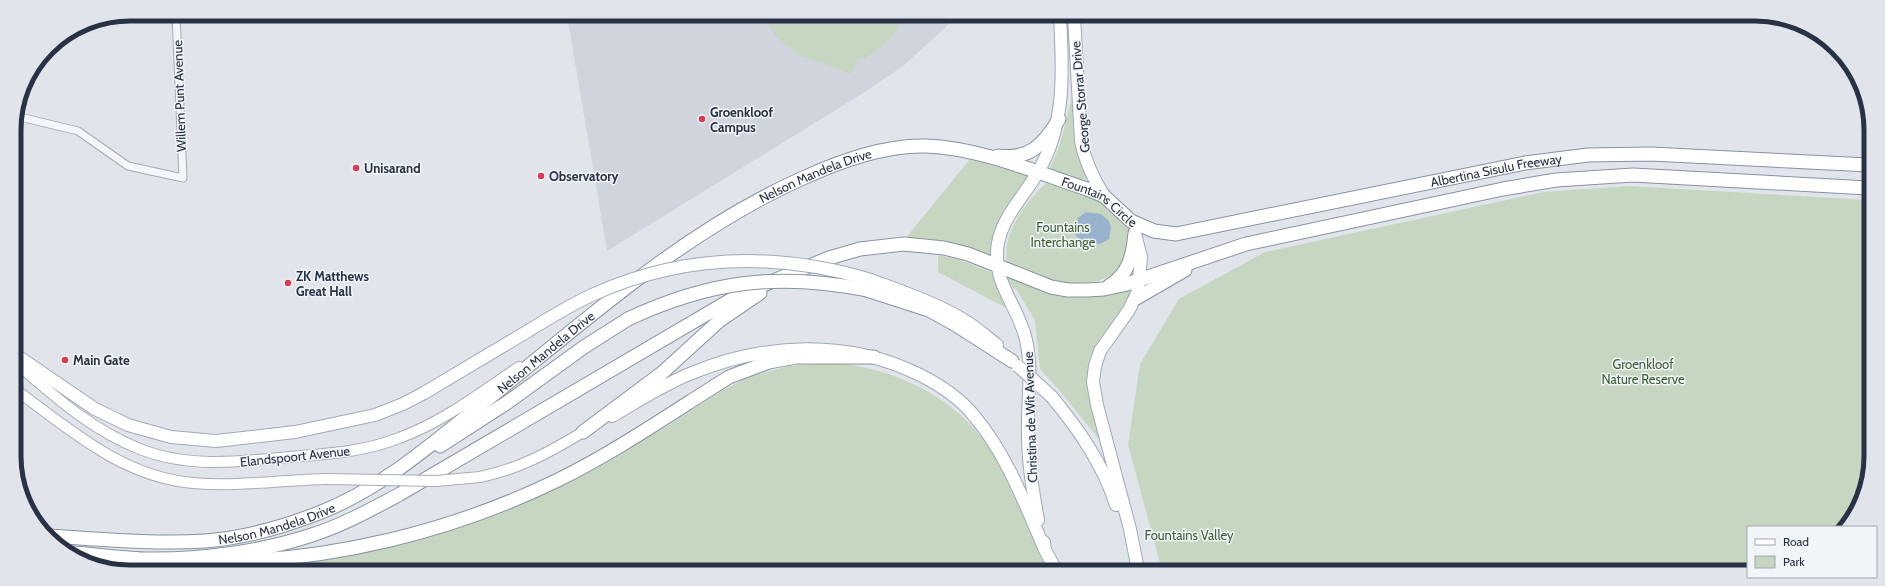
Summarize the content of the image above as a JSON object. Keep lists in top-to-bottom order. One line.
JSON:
{"streets":{"highway":["Albertina Sisulu Freeway","Nelson Mandela Drive","Fountains Circle"],"main road":["George Storrar Drive","Christina de Wit Avenue","Elandspoort Avenue"],"street":["Willem Punt Avenue"]},"crossings":[["George Storrar Drive","Albertina Sisulu Freeway"],["George Storrar Drive","Nelson Mandela Drive"],["George Storrar Drive","Fountains Circle"],["George Storrar Drive","Christina de Wit Avenue"],["Albertina Sisulu Freeway","Nelson Mandela Drive"],["Albertina Sisulu Freeway","Fountains Circle"],["Albertina Sisulu Freeway","Christina de Wit Avenue"],["Nelson Mandela Drive","Fountains Circle"],["Nelson Mandela Drive","Christina de Wit Avenue"],["Nelson Mandela Drive","Elandspoort Avenue"],["Fountains Circle","Christina de Wit Avenue"]],"parks":["Fountains Interchange","Groenkloof Nature Reserve","Fountains Valley"],"places":["Groenkloof Campus","Unisarand","Observatory","ZK Matthews Great Hall","Main Gate"],"legend":["Road","Park"]}
